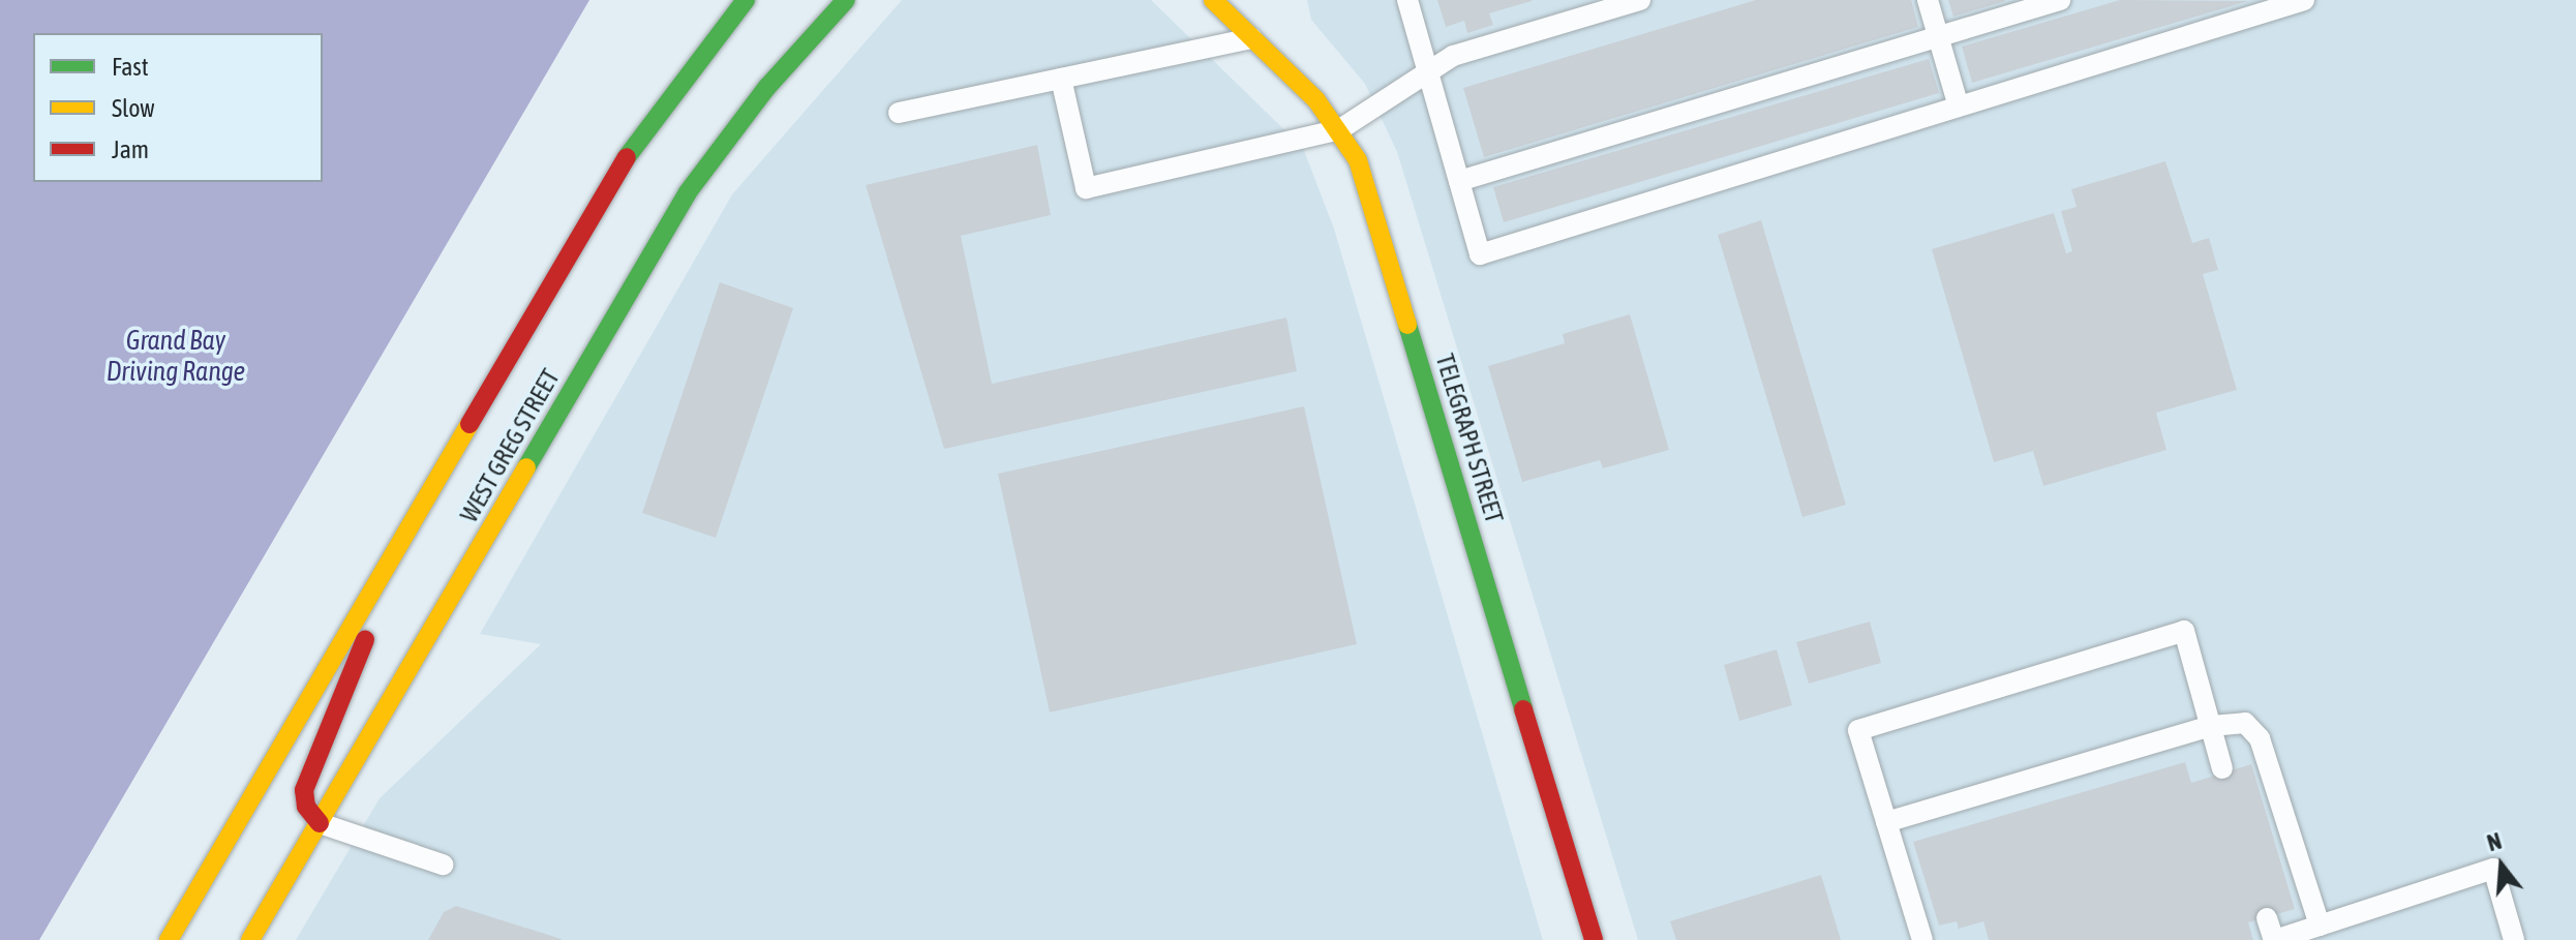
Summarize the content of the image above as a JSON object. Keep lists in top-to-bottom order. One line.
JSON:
{"streets":{"main road":["TELEGRAPH STREET","WEST GREG STREET"]},"water":["Grand Bay Driving Range"],"legend":["Fast","Slow","Jam"],"north":"top"}
